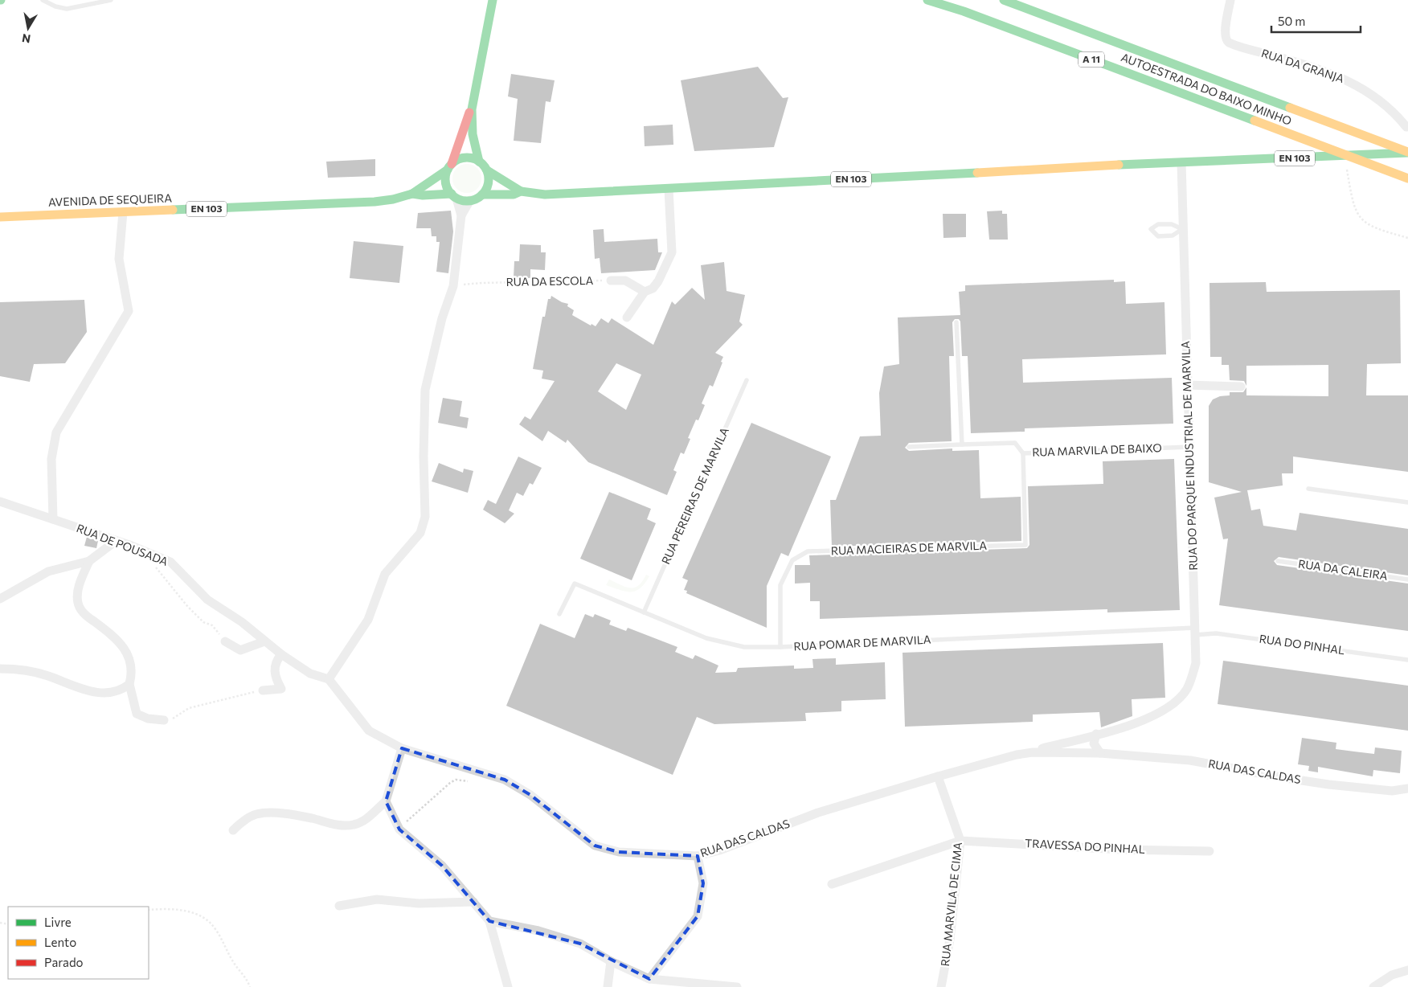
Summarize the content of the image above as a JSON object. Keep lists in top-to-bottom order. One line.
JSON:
{"streets":{"main road":["A 11","AUTOESTRADA DO BAIXO MINHO","EN 103","AVENIDA DE SEQUEIRA"],"street":["RUA DA GRANJA","RUA DO PARQUE INDUSTRIAL DE MARVILA","RUA DE POUSADA","RUA DAS CALDAS","TRAVESSA DO PINHAL","RUA MARVILA DE CIMA"],"lane":["RUA MARVILA DE BAIXO","RUA PEREIRAS DE MARVILA","RUA MACIEIRAS DE MARVILA","RUA DA CALEIRA","RUA POMAR DE MARVILA","RUA DO PINHAL"],"path":["RUA DA ESCOLA"]},"crossings":[["AUTOESTRADA DO BAIXO MINHO","EN 103"],["EN 103","AVENIDA DE SEQUEIRA"],["EN 103","RUA DO PARQUE INDUSTRIAL DE MARVILA"],["RUA MARVILA DE BAIXO","RUA DO PARQUE INDUSTRIAL DE MARVILA"],["RUA MARVILA DE BAIXO","RUA MACIEIRAS DE MARVILA"],["RUA DO PARQUE INDUSTRIAL DE MARVILA","RUA POMAR DE MARVILA"],["RUA DO PARQUE INDUSTRIAL DE MARVILA","RUA DO PINHAL"],["RUA DO PARQUE INDUSTRIAL DE MARVILA","RUA DAS CALDAS"],["RUA PEREIRAS DE MARVILA","RUA POMAR DE MARVILA"],["RUA DE POUSADA","RUA DAS CALDAS"],["RUA MACIEIRAS DE MARVILA","RUA POMAR DE MARVILA"],["RUA POMAR DE MARVILA","RUA DO PINHAL"],["RUA DAS CALDAS","RUA MARVILA DE CIMA"],["TRAVESSA DO PINHAL","RUA MARVILA DE CIMA"]],"legend":["Livre","Lento","Parado"],"scale_bar":"50 m","north":"bottom"}
